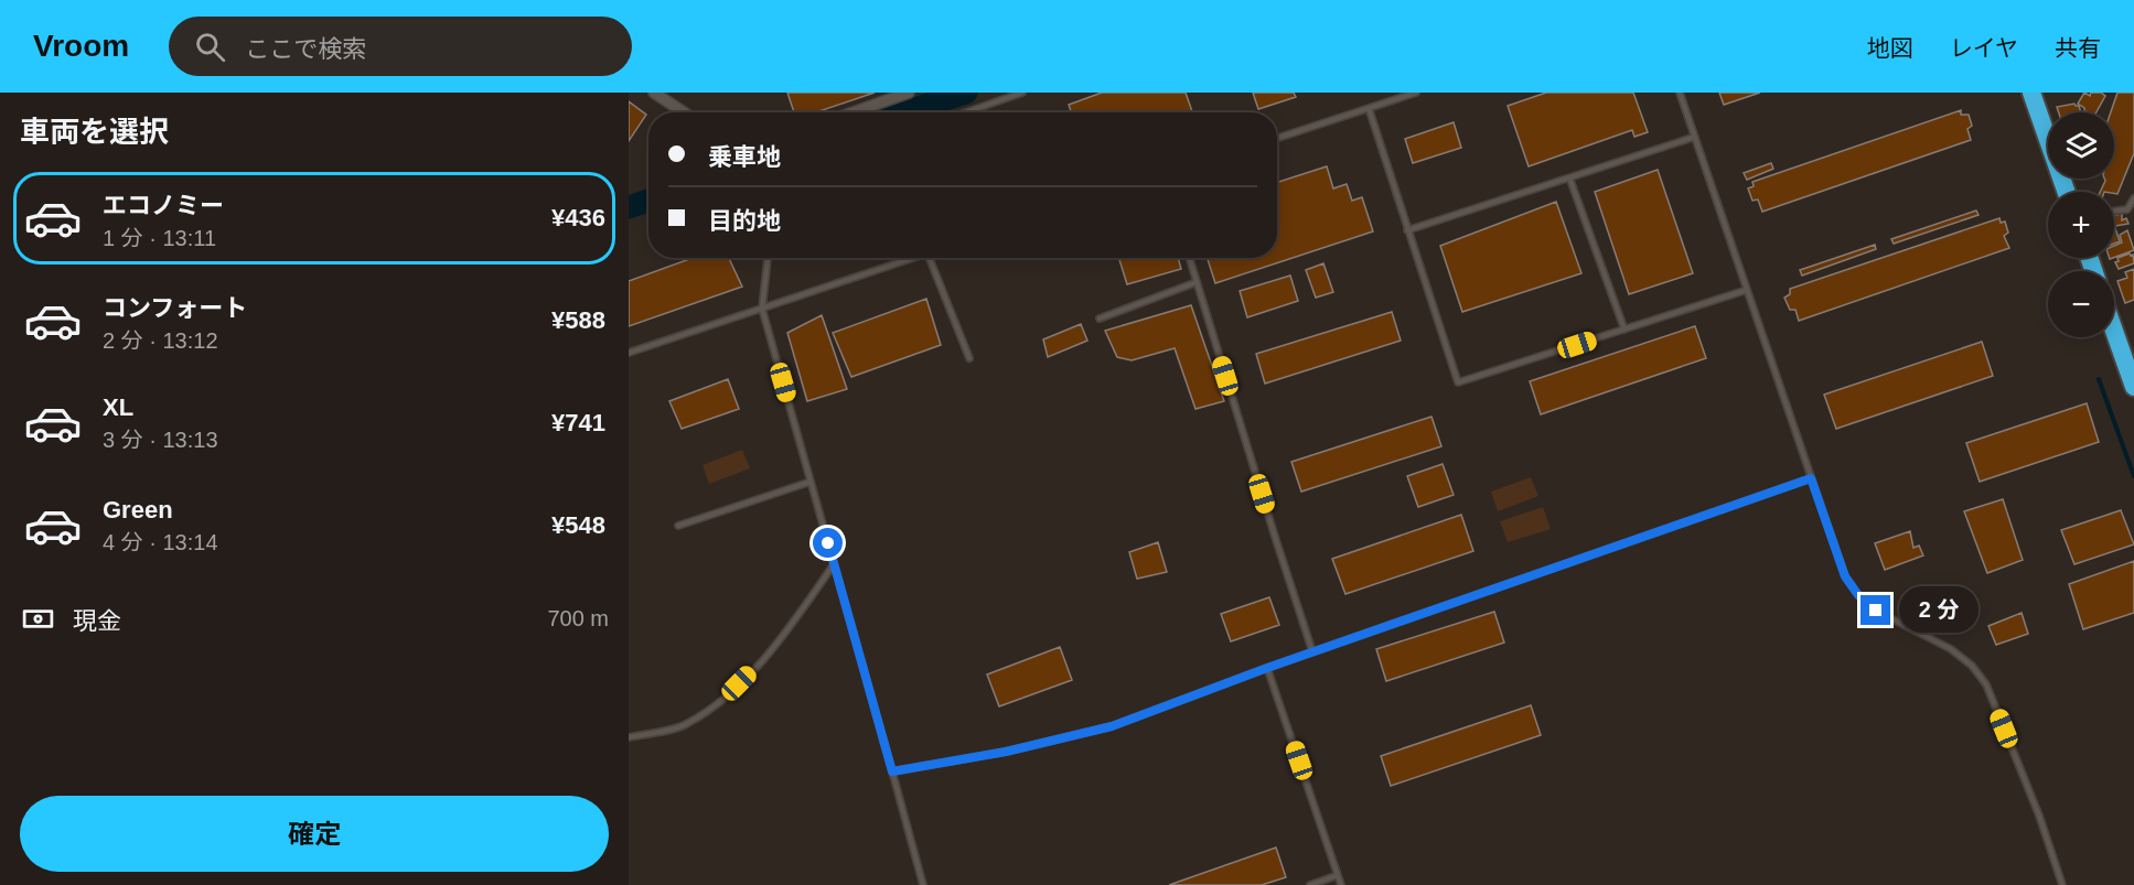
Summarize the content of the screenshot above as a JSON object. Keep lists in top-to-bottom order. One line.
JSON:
{"page":{"header":"Vroom","search":"ここで検索","nav":["地図","レイヤ","共有"],"heading":"車両を選択","map_buttons":["+","−"],"banner":["乗車地","目的地"],"list":[{"name":"エコノミー","note":"1 分 · 13:11","value":"¥436"},{"name":"コンフォート","note":"2 分 · 13:12","value":"¥588"},{"name":"XL","note":"3 分 · 13:13","value":"¥741"},{"name":"Green","note":"4 分 · 13:14","value":"¥548"}],"pay":["現金","700 m"],"bubble":"2 分","buttons":"確定"}}
